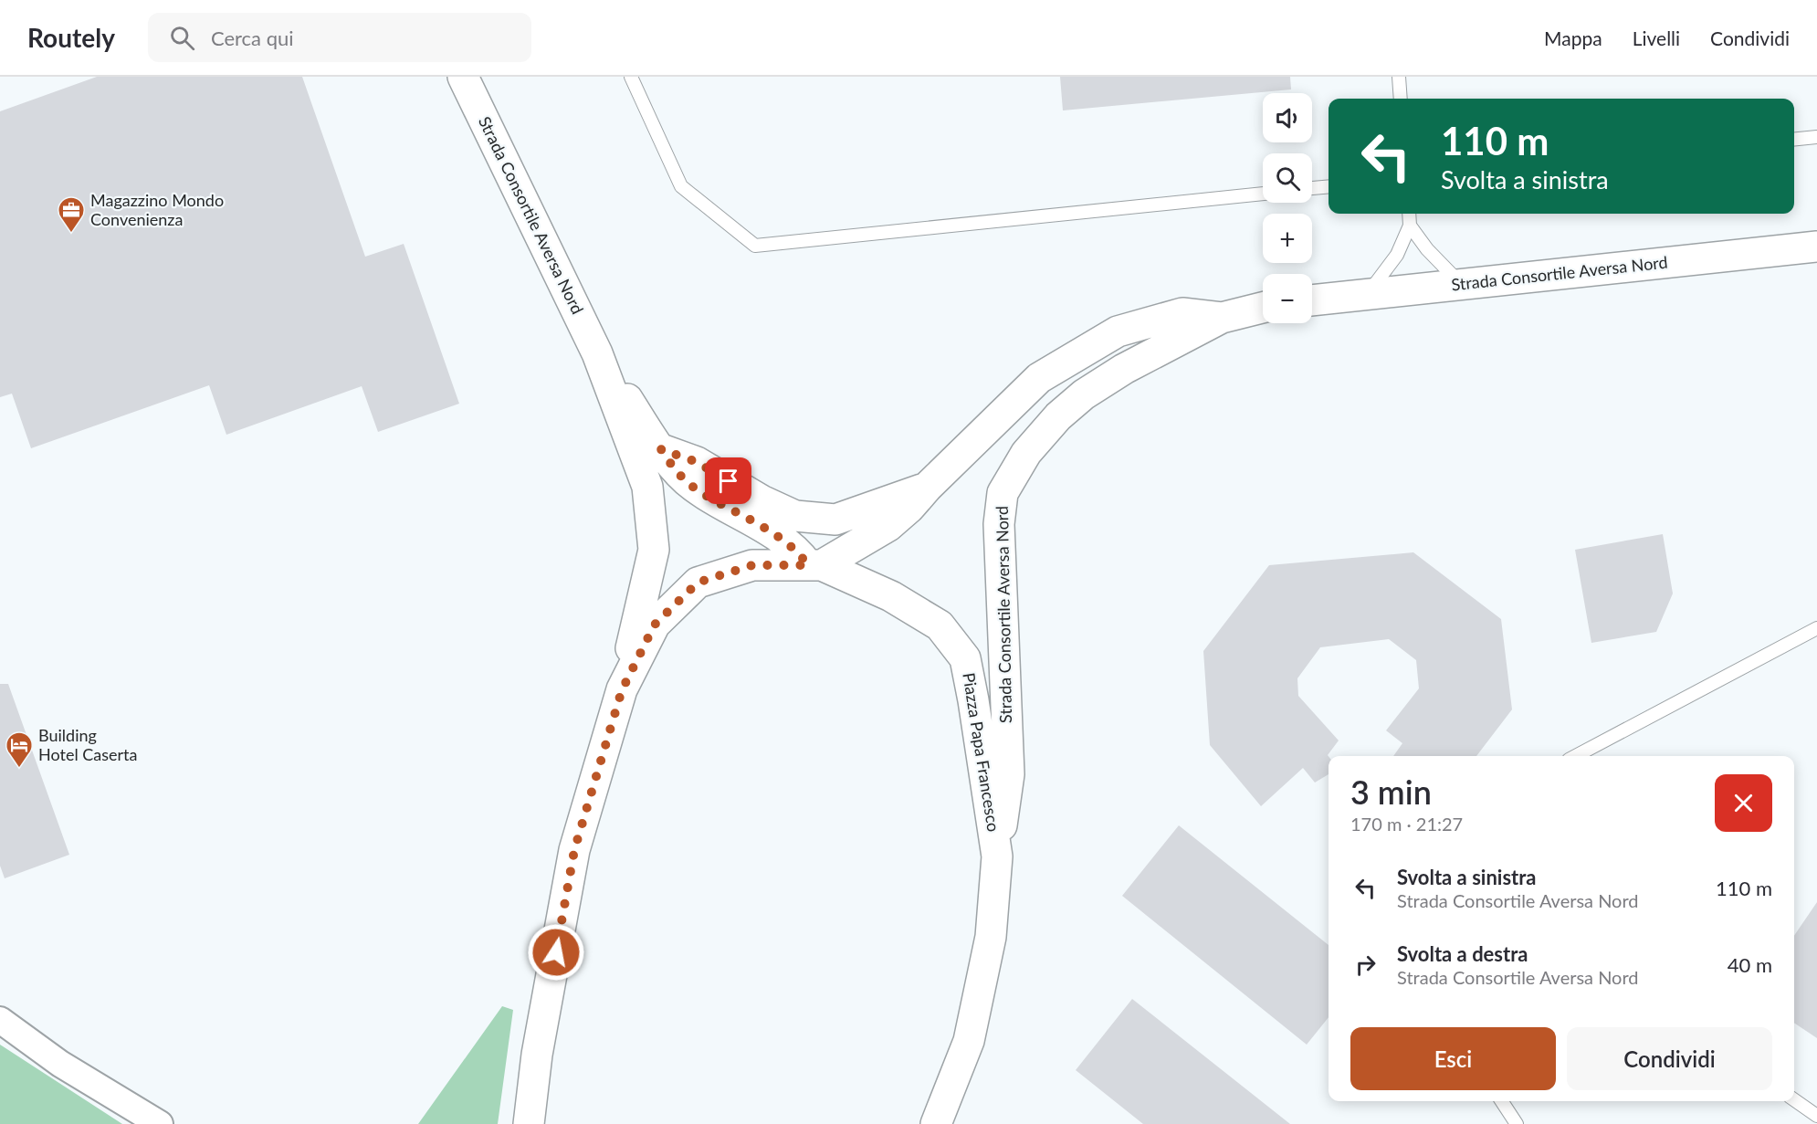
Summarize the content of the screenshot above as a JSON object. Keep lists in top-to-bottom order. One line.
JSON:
{"streets":{"street":["Strada Consortile Aversa Nord","Piazza Papa Francesco"]},"crossings":[["Strada Consortile Aversa Nord","Piazza Papa Francesco"]],"places":{"office":["Magazzino Mondo Convenienza"],"hotel":["Building Hotel Caserta"]},"page":{"header":"Routely","search":"Cerca qui","nav":["Mappa","Livelli","Condividi"],"map_buttons":["+","−"],"turn":["110 m","Svolta a sinistra"],"heading":["3 min","170 m · 21:27"],"list":[{"name":"Svolta a sinistra","note":"Strada Consortile Aversa Nord","value":"110 m"},{"name":"Svolta a destra","note":"Strada Consortile Aversa Nord","value":"40 m"}],"buttons":["Esci","Condividi"]}}
